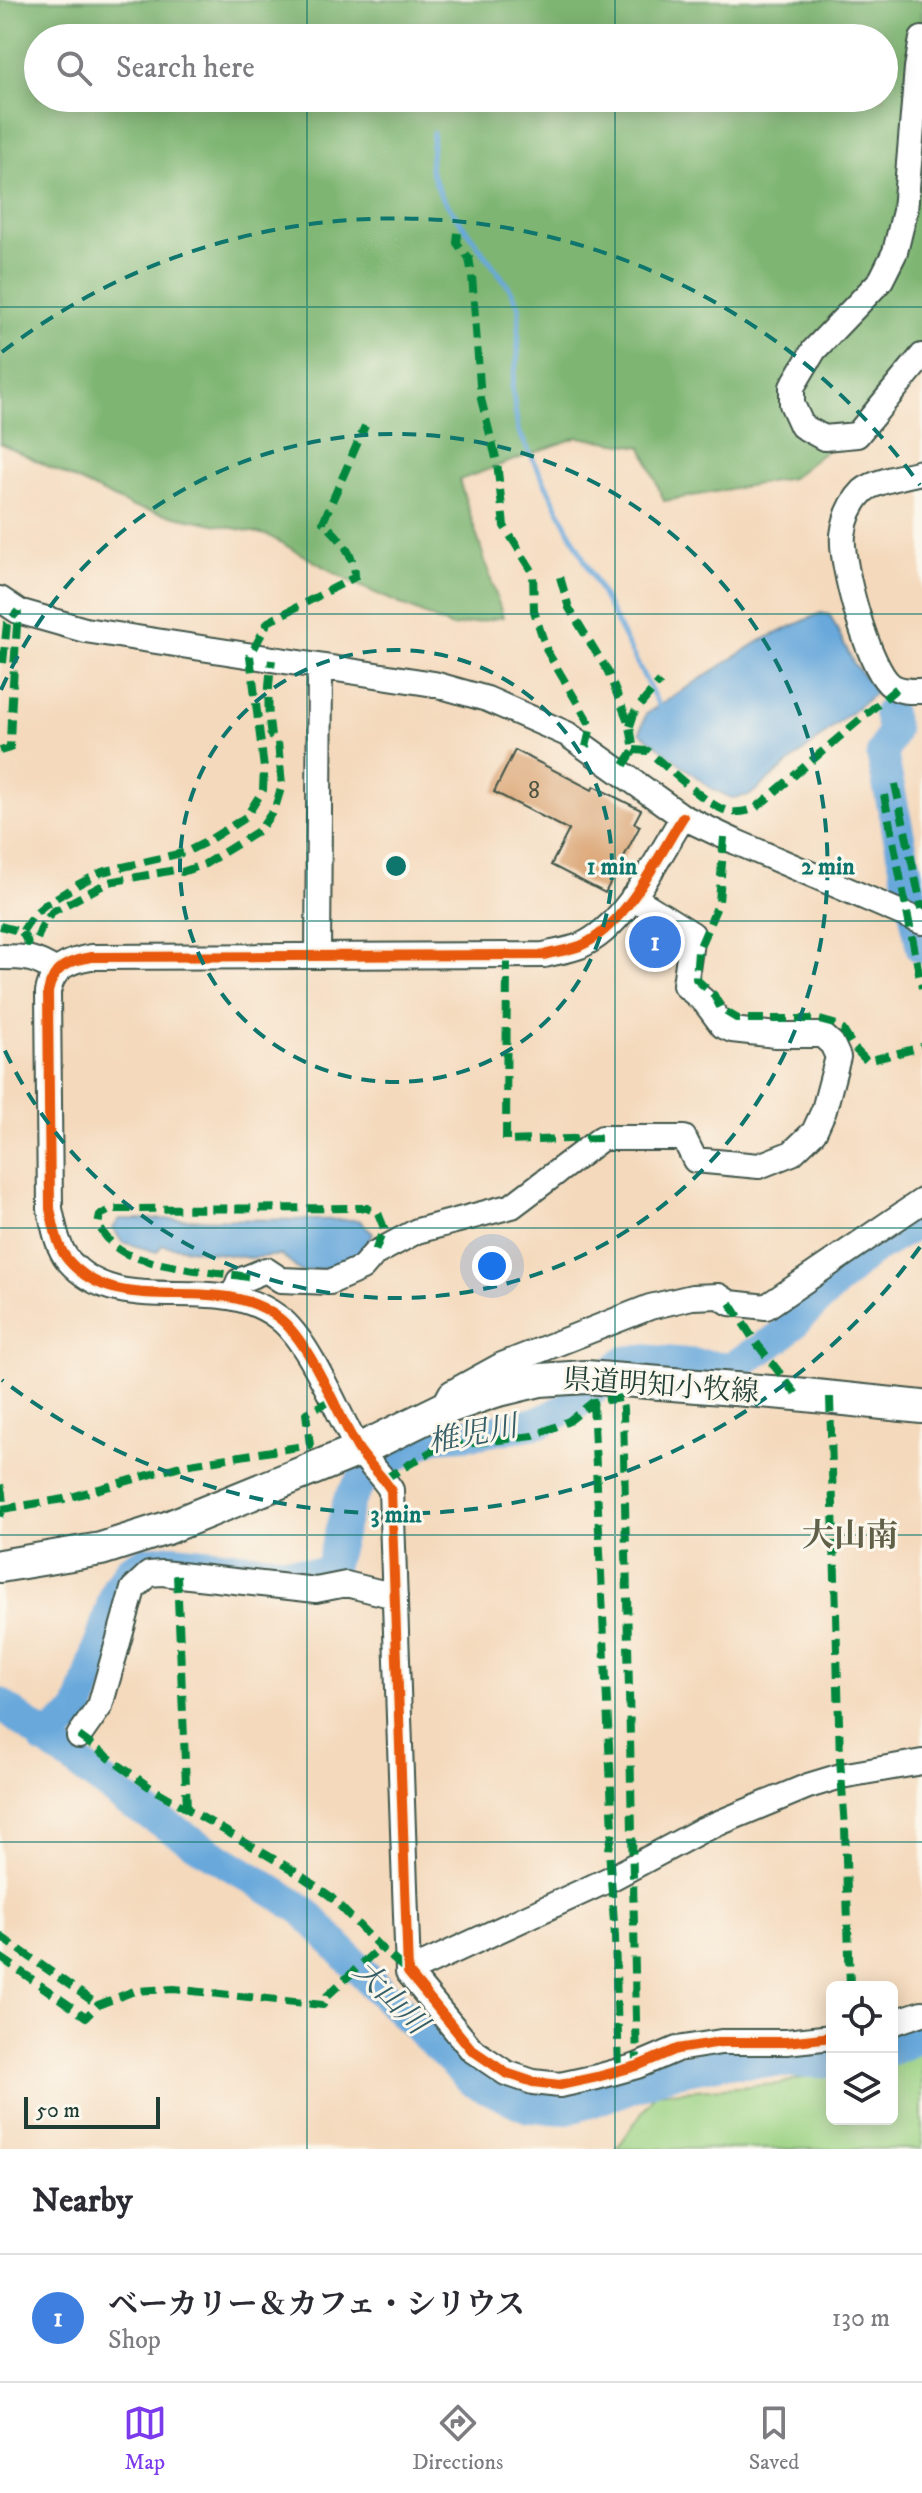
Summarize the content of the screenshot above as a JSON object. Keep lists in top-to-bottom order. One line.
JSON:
{"streets":{"main road":["県道明知小牧線"]},"districts":["大山南"],"water":["椎児川","大山川"],"house_numbers":["8"],"scale_bar":"50 m","page":{"search":"Search here","pins":"1","scale":"50 m","heading":"Nearby","list":[{"mark":"1","name":"ベーカリー＆カフェ・シリウス","note":"Shop","value":"130 m"}],"nav":["Map","Directions","Saved"]},"rings":["1 min","2 min","3 min"]}
